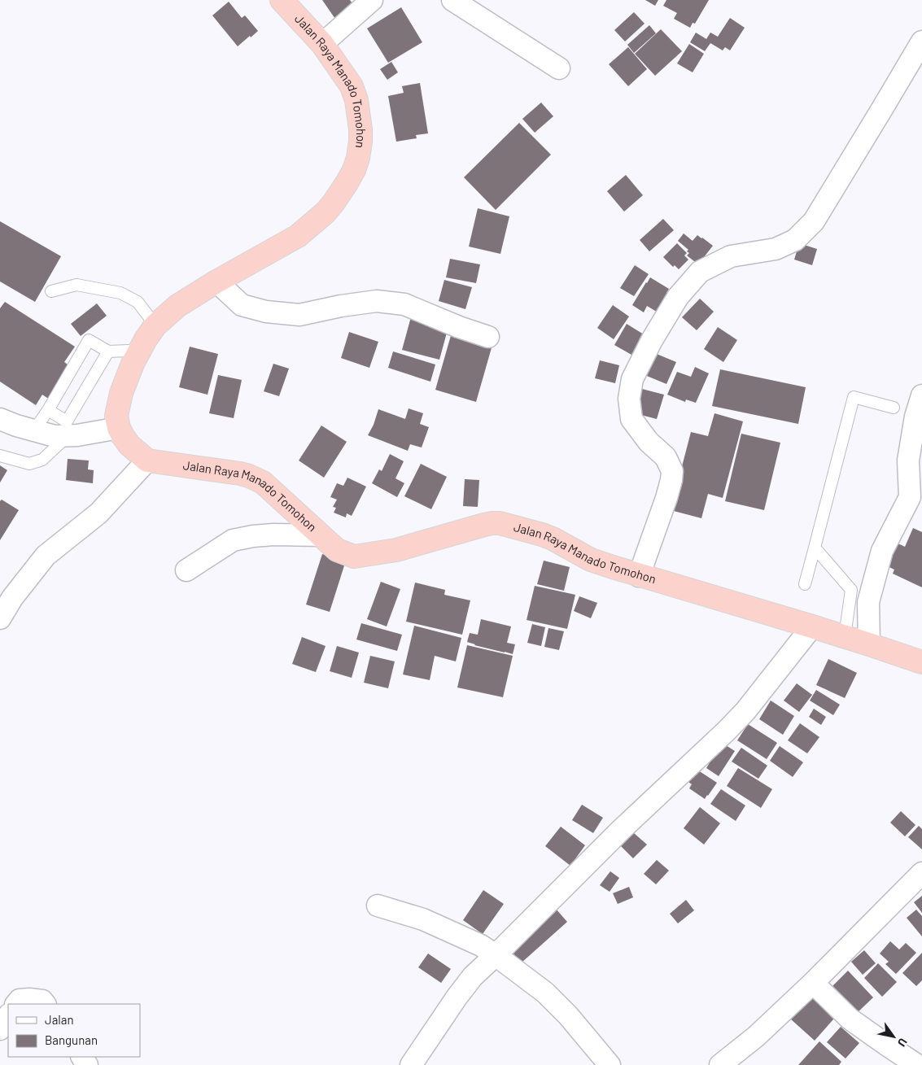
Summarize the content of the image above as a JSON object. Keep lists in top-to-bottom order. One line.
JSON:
{"streets":{"highway":["Jalan Raya Manado Tomohon"]},"legend":["Jalan","Bangunan"],"north":"bottom right"}
